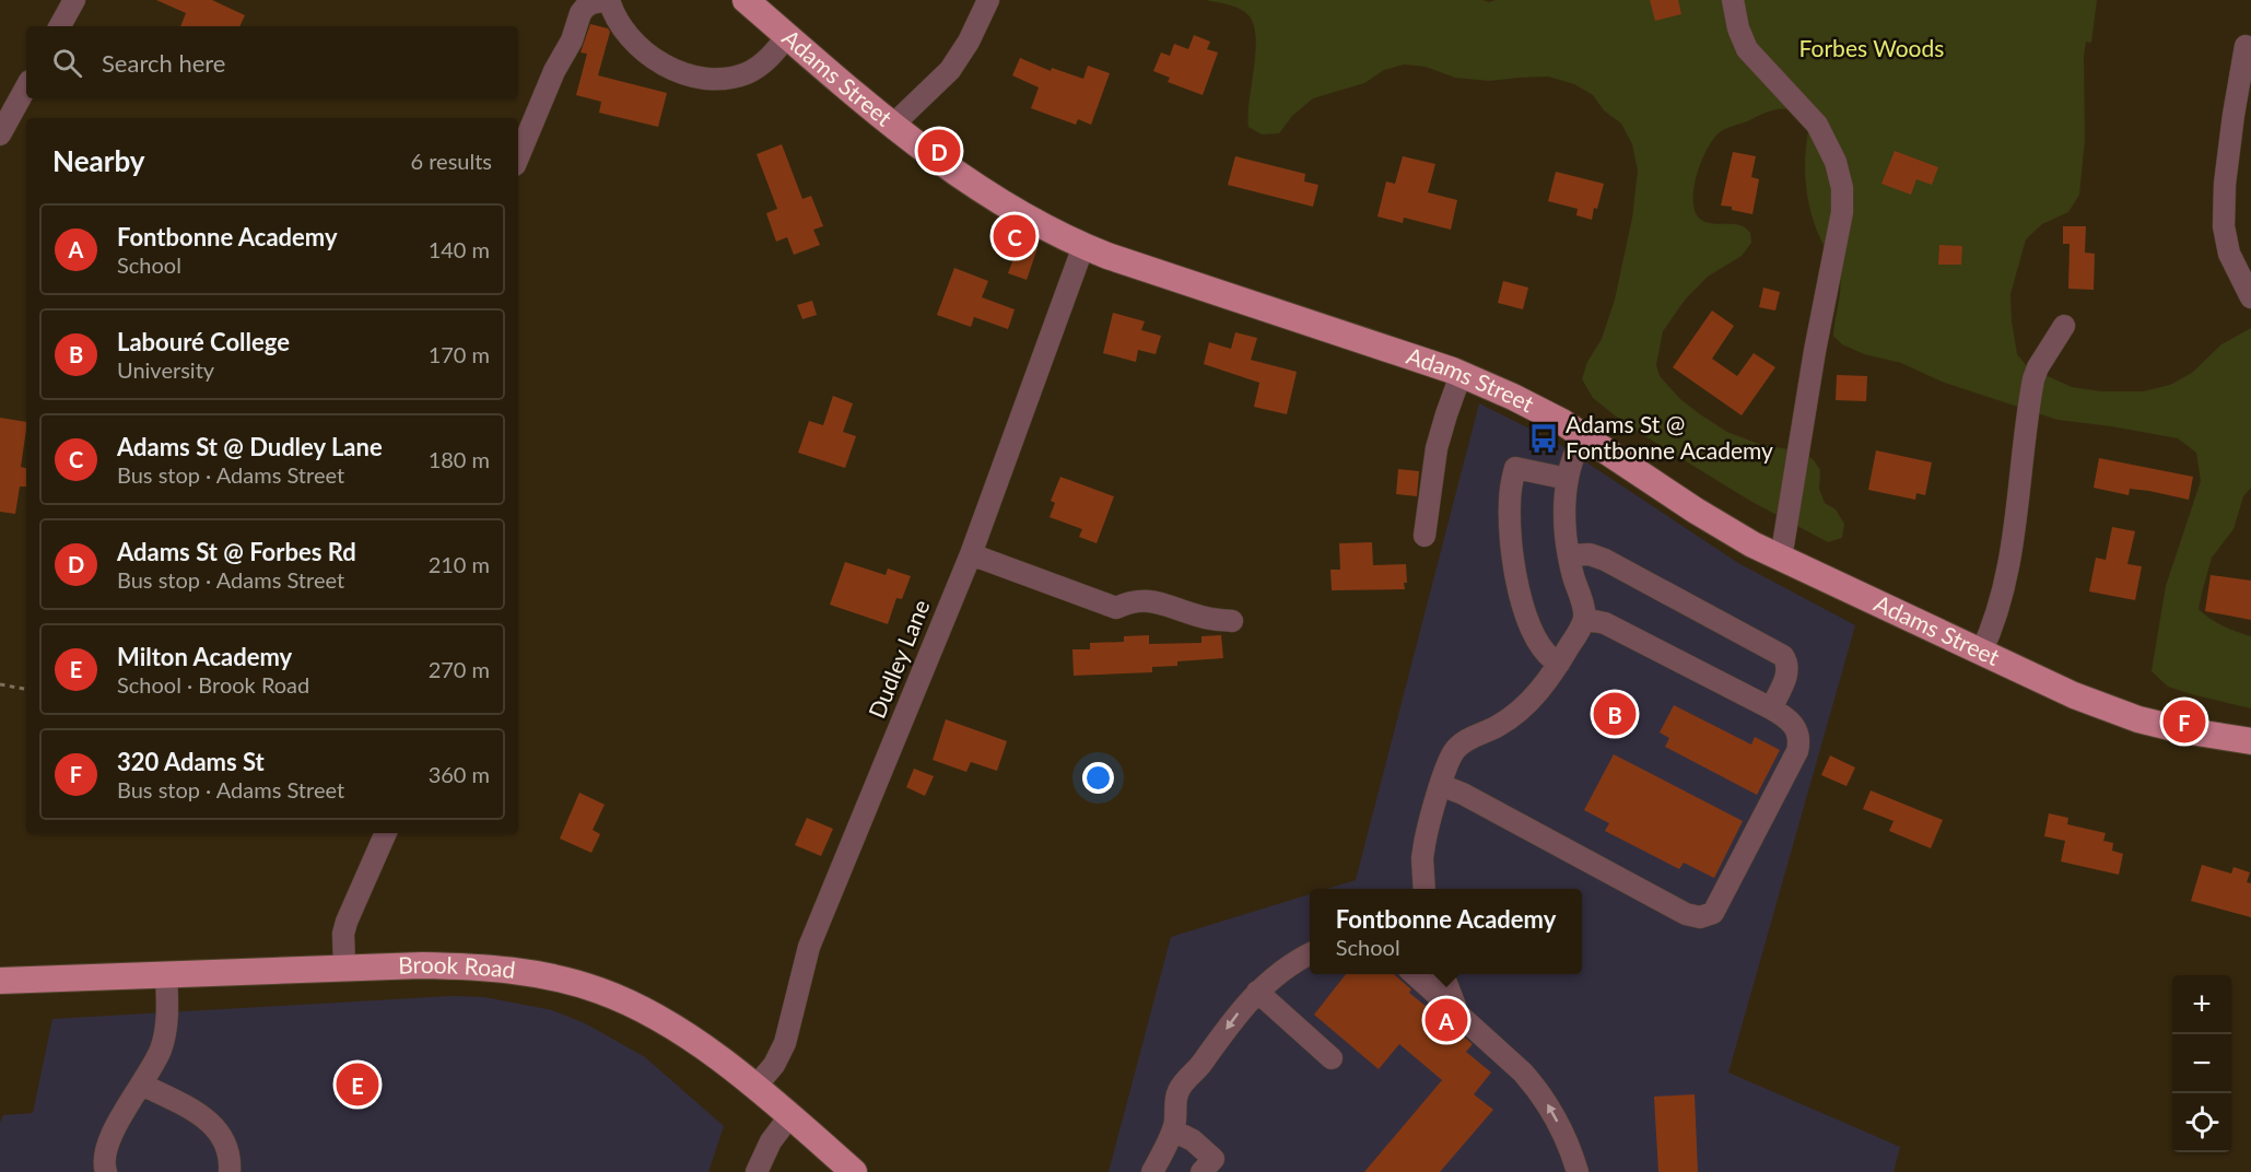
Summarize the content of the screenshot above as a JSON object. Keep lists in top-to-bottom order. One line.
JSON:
{"streets":{"main road":["Adams Street","Brook Road"],"street":["Dudley Lane"]},"crossings":[["Adams Street","Dudley Lane"],["Dudley Lane","Brook Road"]],"parks":["Forbes Woods"],"places":{"bus stop":["Adams St @ Fontbonne Academy"]},"page":{"search":"Search here","heading":["Nearby","6 results"],"pins":["D","C","B","F","A","E"],"list":[{"mark":"A","name":"Fontbonne Academy","note":"School","value":"140 m"},{"mark":"B","name":"Labouré College","note":"University","value":"170 m"},{"mark":"C","name":"Adams St @ Dudley Lane","note":"Bus stop · Adams Street","value":"180 m"},{"mark":"D","name":"Adams St @ Forbes Rd","note":"Bus stop · Adams Street","value":"210 m"},{"mark":"E","name":"Milton Academy","note":"School · Brook Road","value":"270 m"},{"mark":"F","name":"320 Adams St","note":"Bus stop · Adams Street","value":"360 m"}],"popup":["Fontbonne Academy","School"],"map_buttons":["+","−"]}}
